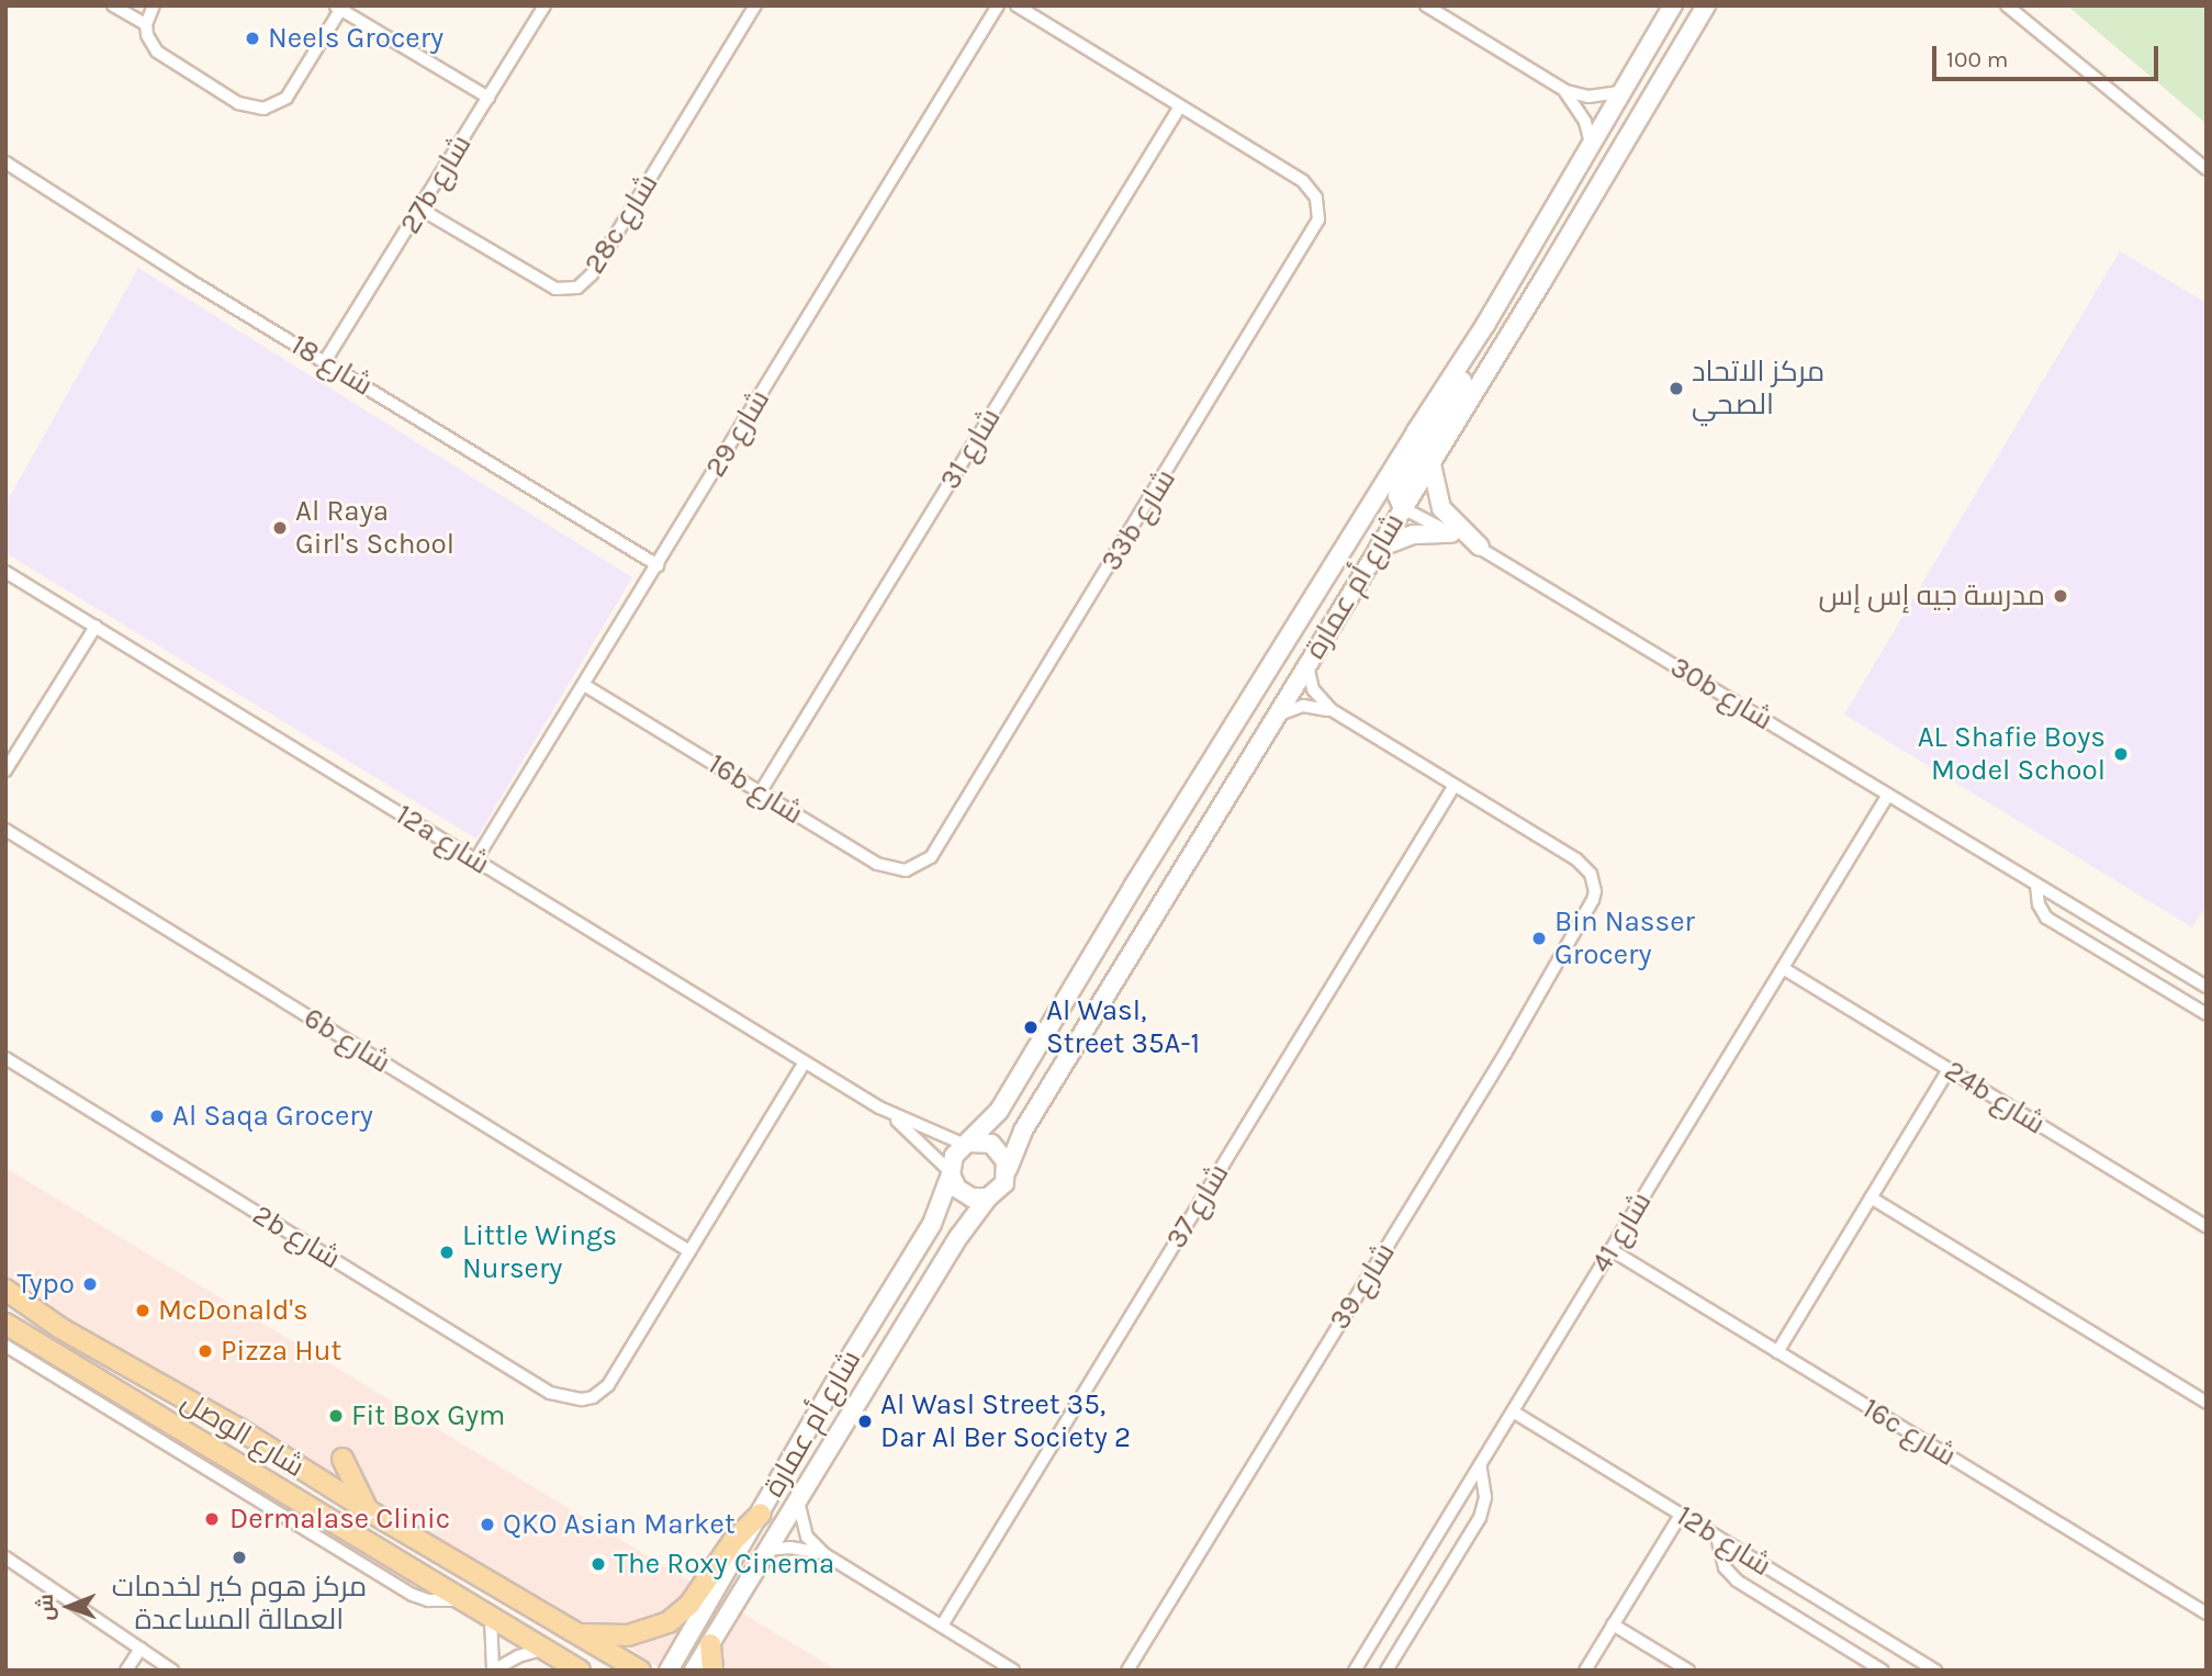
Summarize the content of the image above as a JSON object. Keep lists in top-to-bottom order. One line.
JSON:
{"streets":{"main road":["شارع الوصل"],"street":["27b شارع","28c شارع","شارع 18","شارع 29","شارع 31","33b شارع","شارع أم عمارة","30b شارع","16b شارع","12a شارع","6b شارع","24b شارع","شارع 37","شارع 41","2b شارع","شارع 39","16c شارع","12b شارع"]},"crossings":[["27b شارع","28c شارع"],["27b شارع","شارع 18"],["شارع 18","شارع 29"],["شارع 29","16b شارع"],["شارع 29","12a شارع"],["شارع 31","33b شارع"],["شارع 31","16b شارع"],["33b شارع","16b شارع"],["شارع أم عمارة","30b شارع"],["شارع أم عمارة","12a شارع"],["30b شارع","شارع 41"],["6b شارع","2b شارع"],["24b شارع","شارع 41"],["شارع 37","شارع 39"],["شارع 41","16c شارع"],["شارع 41","12b شارع"]],"places":["Neels Grocery","مركز الاتحاد الصحي","Al Raya Girl's School","مدرسة جيه إس إس","AL Shafie Boys Model School","Bin Nasser Grocery","Al Wasl, Street 35A-1","Al Saqa Grocery","Little Wings Nursery","Typo","McDonald's","Pizza Hut","Fit Box Gym","Al Wasl Street 35, Dar Al Ber Society 2","Dermalase Clinic","QKO Asian Market","مركز هوم كير لخدمات العمالة المساعدة","The Roxy Cinema"],"scale_bar":"100 m","north":"left"}
